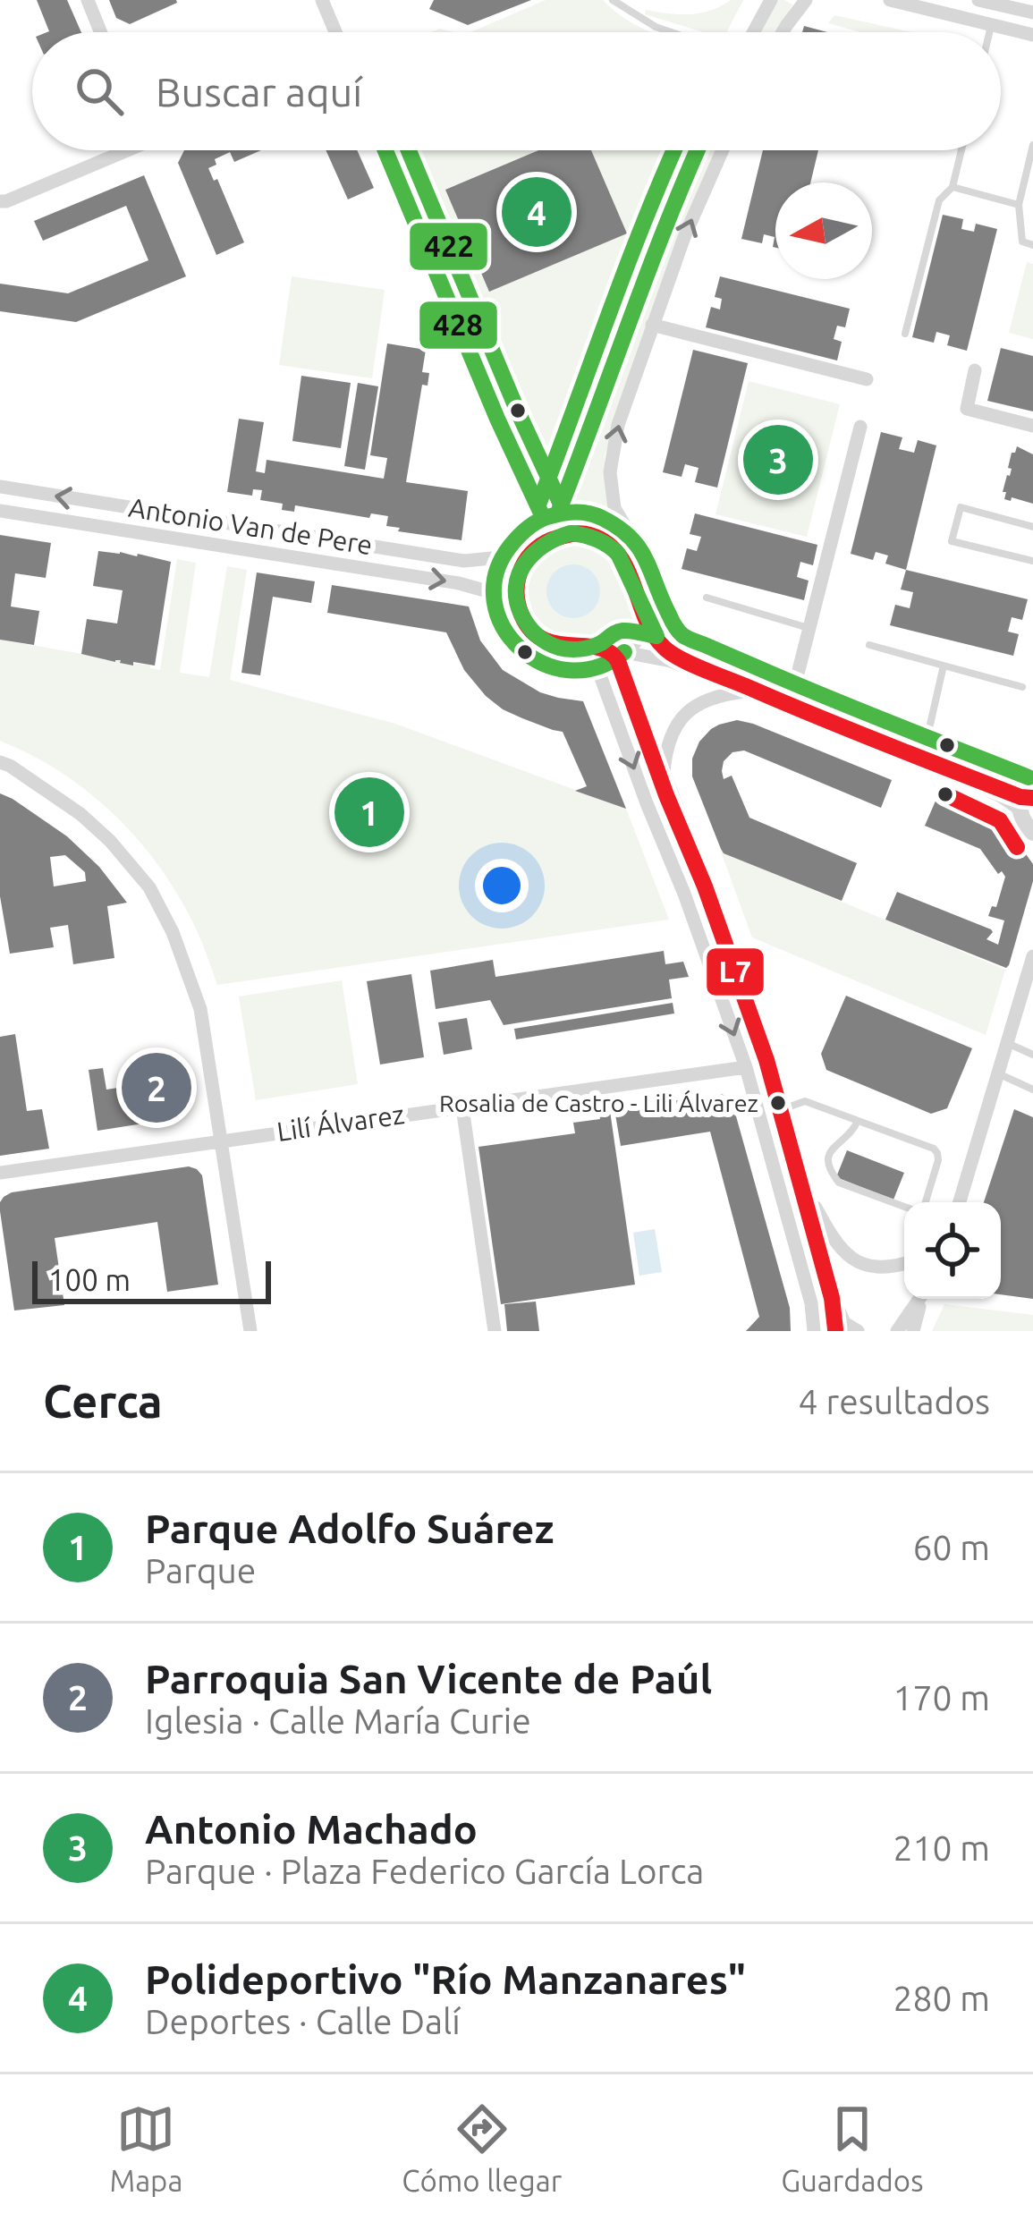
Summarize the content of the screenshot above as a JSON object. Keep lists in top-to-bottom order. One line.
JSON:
{"streets":{"street":["Antonio Van de Pere","Lilí Álvarez"]},"places":["Rosalia de Castro - Lili Álvarez"],"lines":["transit line 428","transit line 422","transit line L7"],"scale_bar":"100 m","north":"left","page":{"search":"Buscar aquí","pins":["4","3","1","2"],"scale":"100 m","heading":["Cerca","4 resultados"],"list":[{"mark":"1","name":"Parque Adolfo Suárez","note":"Parque","value":"60 m"},{"mark":"2","name":"Parroquia San Vicente de Paúl","note":"Iglesia · Calle María Curie","value":"170 m"},{"mark":"3","name":"Antonio Machado","note":"Parque · Plaza Federico García Lorca","value":"210 m"},{"mark":"4","name":"Polideportivo \"Río Manzanares\"","note":"Deportes · Calle Dalí","value":"280 m"}],"nav":["Mapa","Cómo llegar","Guardados"]}}
